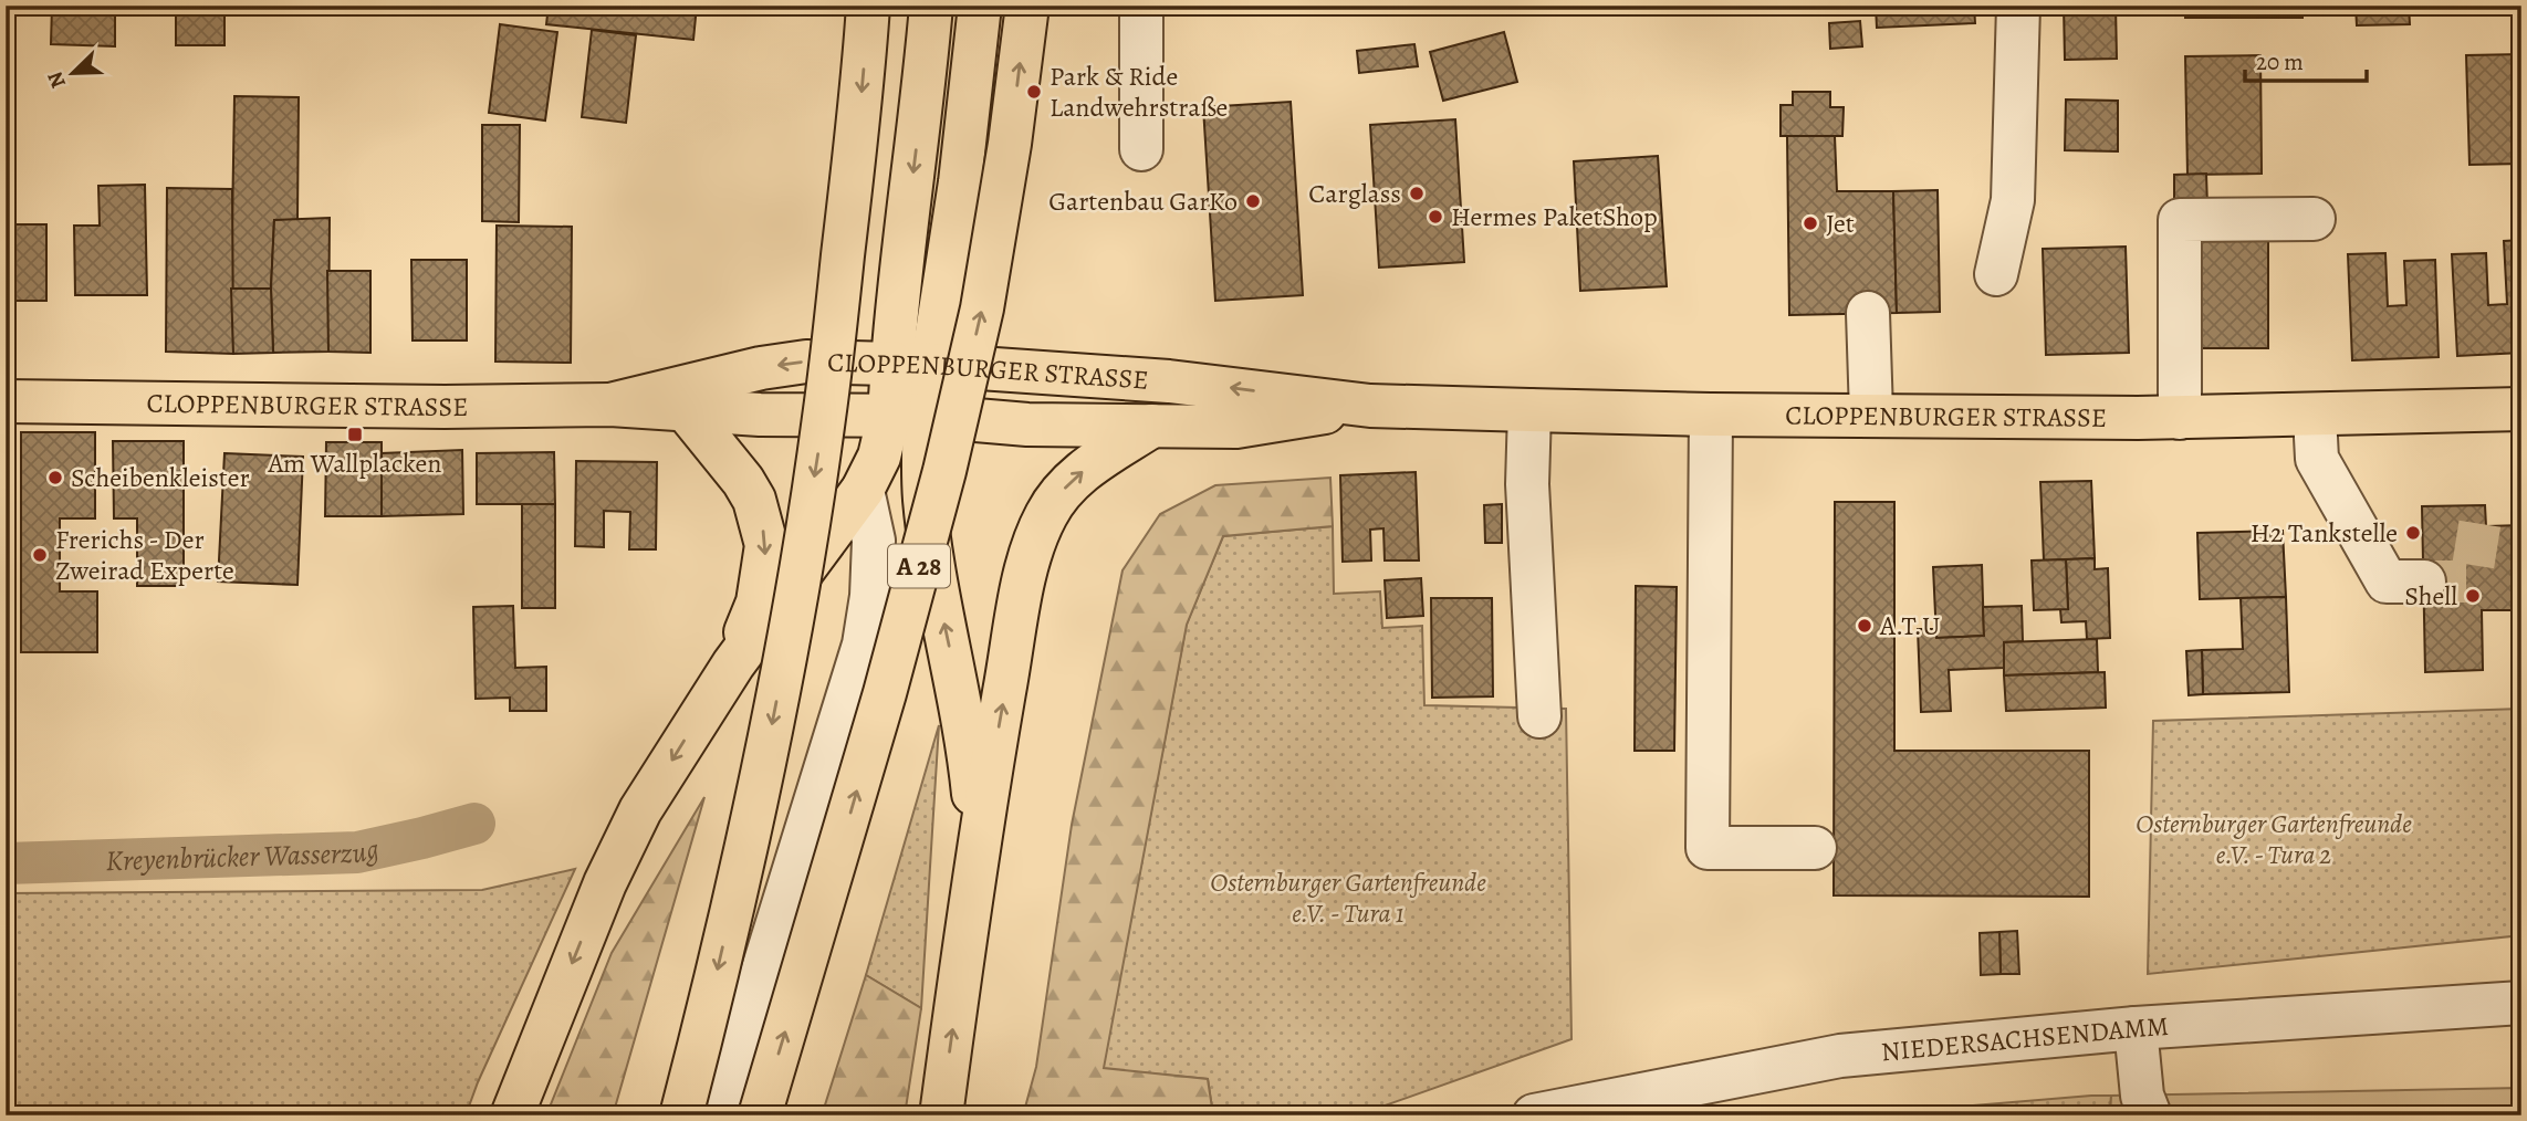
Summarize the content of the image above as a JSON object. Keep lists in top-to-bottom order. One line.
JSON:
{"streets":{"main road":["CLOPPENBURGER STRASSE","A 28"],"street":["NIEDERSACHSENDAMM"]},"water":["Kreyenbrücker Wasserzug"],"parks":["Osternburger Gartenfreunde e.V. - Tura 2","Osternburger Gartenfreunde e.V. - Tura 1"],"places":{"other":["Park & Ride Landwehrstraße","Carglass","Gartenbau GarKo","Hermes PaketShop","Jet","Scheibenkleister","H2 Tankstelle","Frerichs - Der Zweirad Experte","Shell","A.T.U"],"transit":["Am Wallplacken"]},"scale_bar":"20 m","north":"bottom left"}
